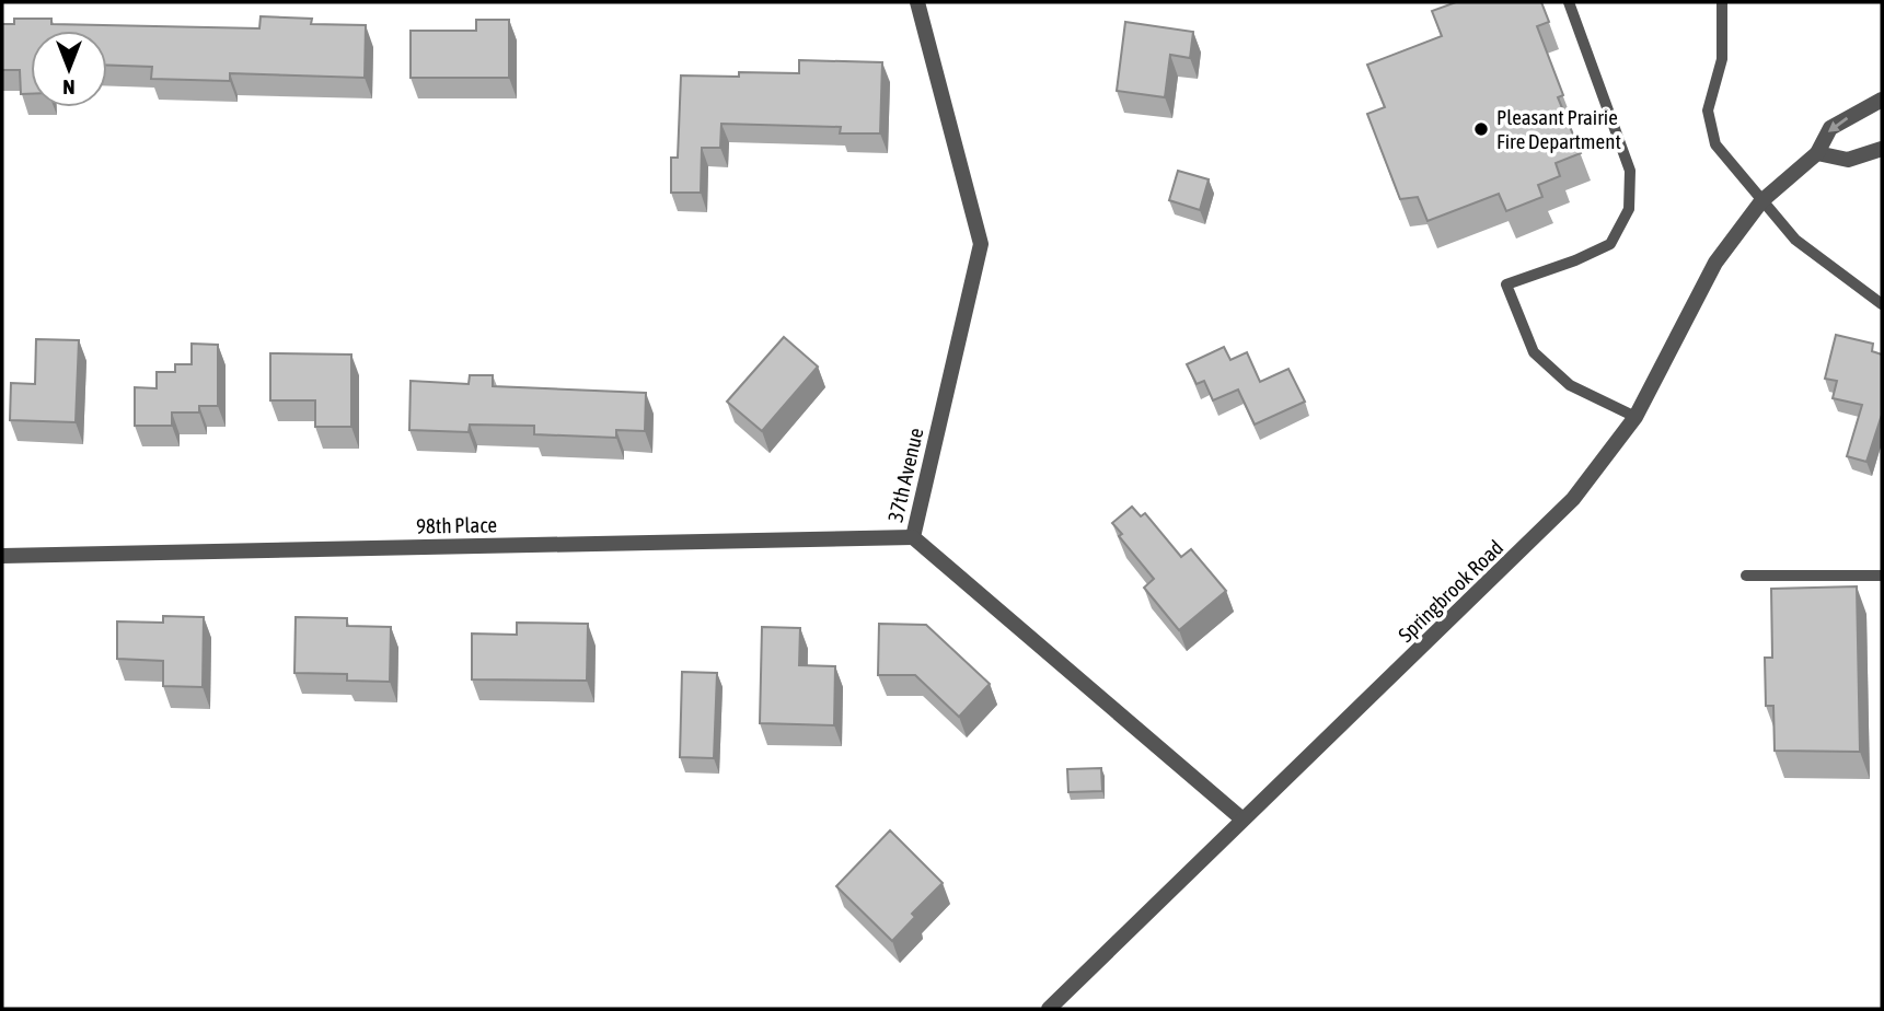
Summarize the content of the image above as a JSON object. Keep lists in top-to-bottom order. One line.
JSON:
{"streets":{"street":["37th Avenue","98th Place","Springbrook Road"]},"crossings":[["37th Avenue","98th Place"],["37th Avenue","Springbrook Road"]],"places":["Pleasant Prairie Fire Department"],"north":"bottom"}
